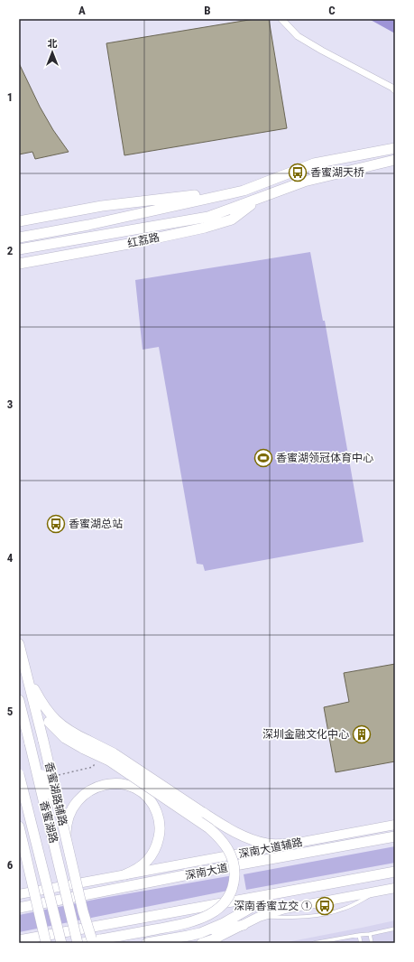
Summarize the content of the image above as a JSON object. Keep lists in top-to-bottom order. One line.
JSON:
{"streets":{"main road":["红荔路","香蜜湖路辅路","香蜜湖路","深南大道辅路","深南大道"]},"places":{"bus stop":["香蜜湖天桥","香蜜湖总站","深南香蜜立交 ①"],"sports":["香蜜湖领冠体育中心"],"building":["深圳金融文化中心"]},"north":"top","grid":{"columns":["A","B","C"],"rows":["1","2","3","4","5","6"]}}
